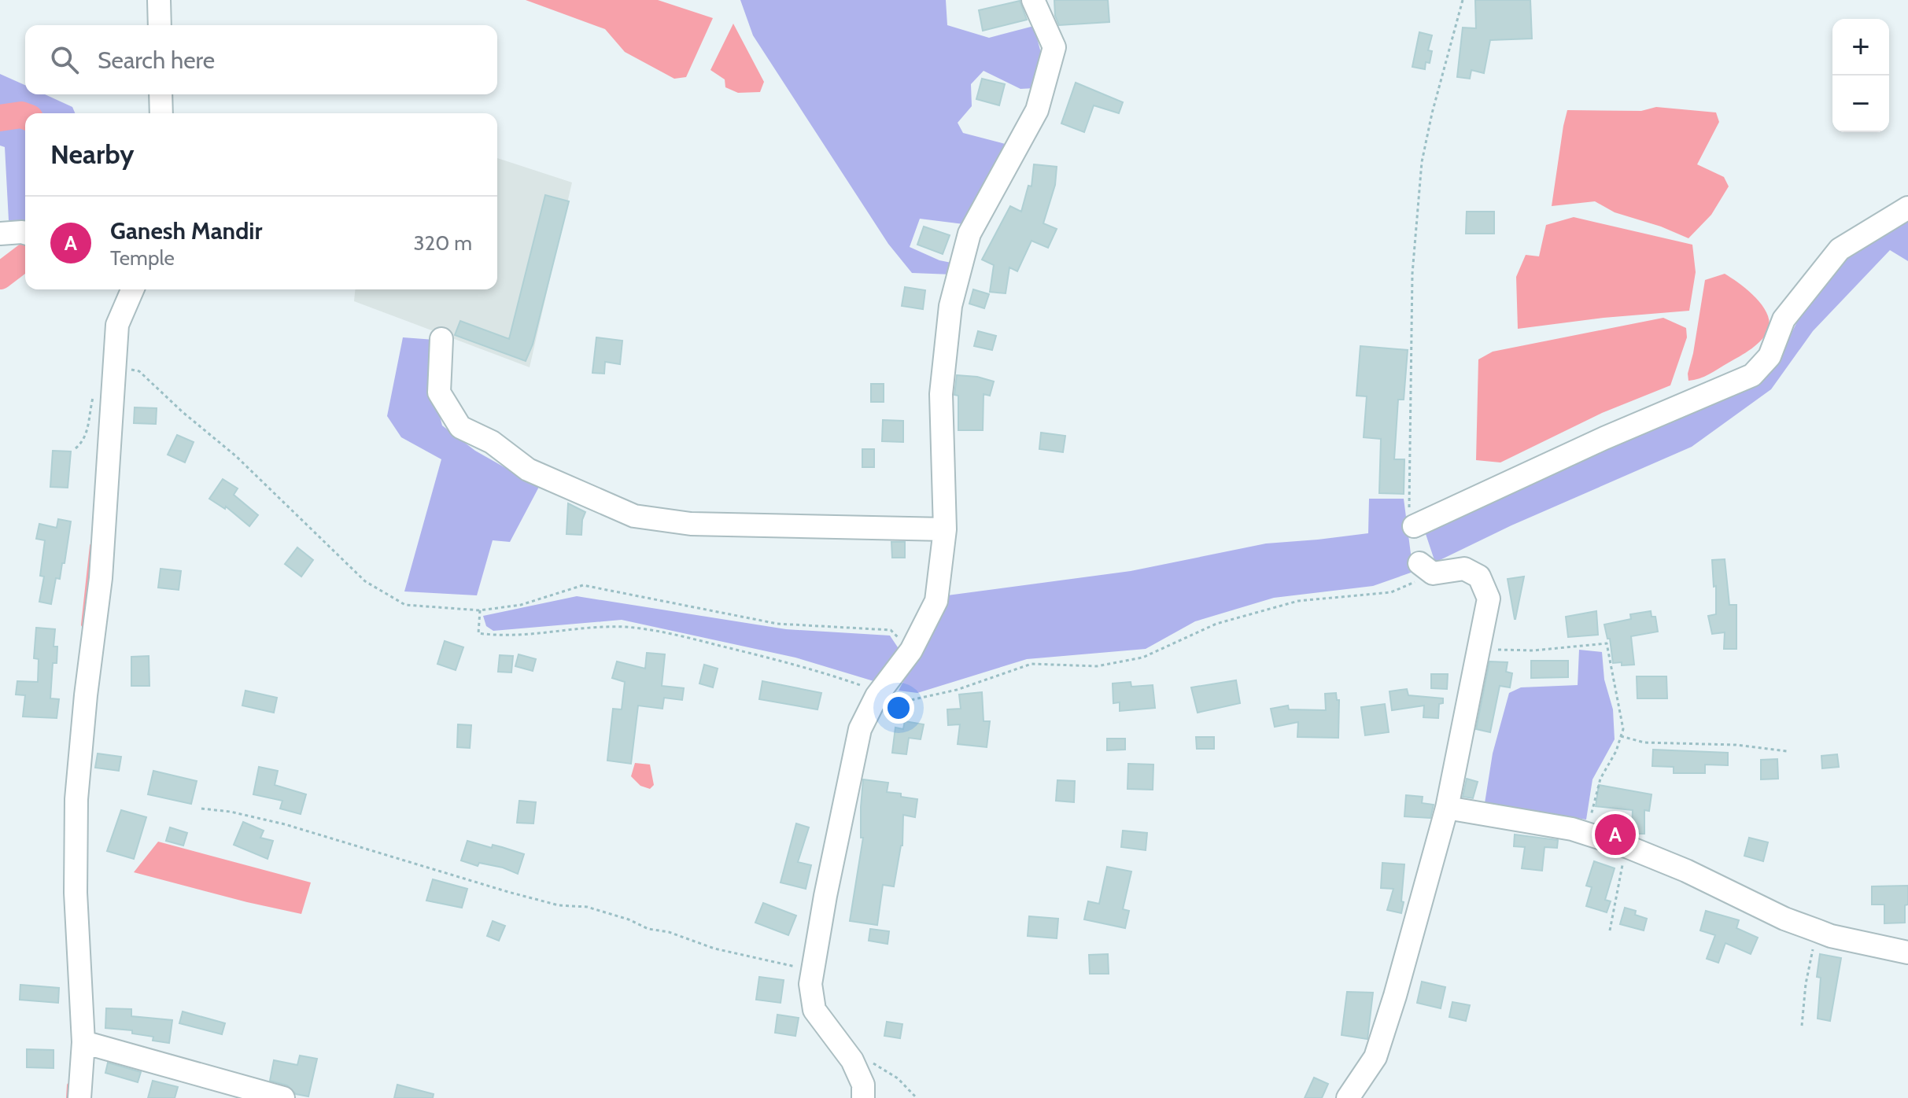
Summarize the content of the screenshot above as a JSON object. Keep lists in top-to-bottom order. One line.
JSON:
{"page":{"map_buttons":["+","−"],"search":"Search here","heading":"Nearby","list":[{"mark":"A","name":"Ganesh Mandir","note":"Temple","value":"320 m"}],"pins":"A"}}
